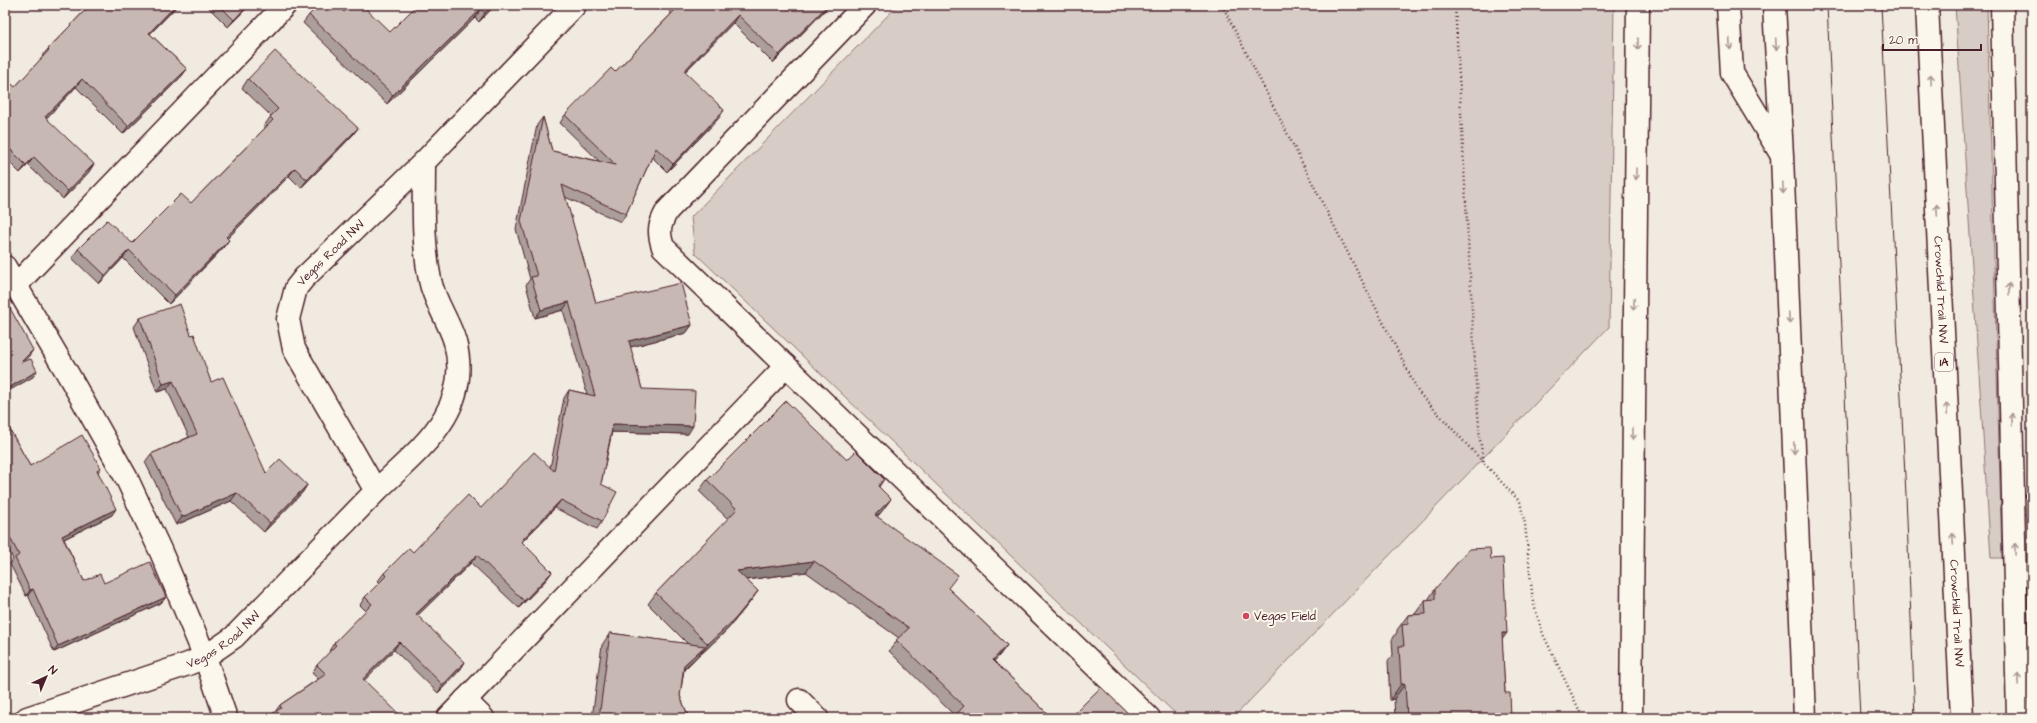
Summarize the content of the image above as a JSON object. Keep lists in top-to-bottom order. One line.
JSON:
{"streets":{"main road":["Vegas Road NW","Crowchild Trail NW","1A"]},"places":["Vegas Field"],"scale_bar":"20 m","north":"top right"}
